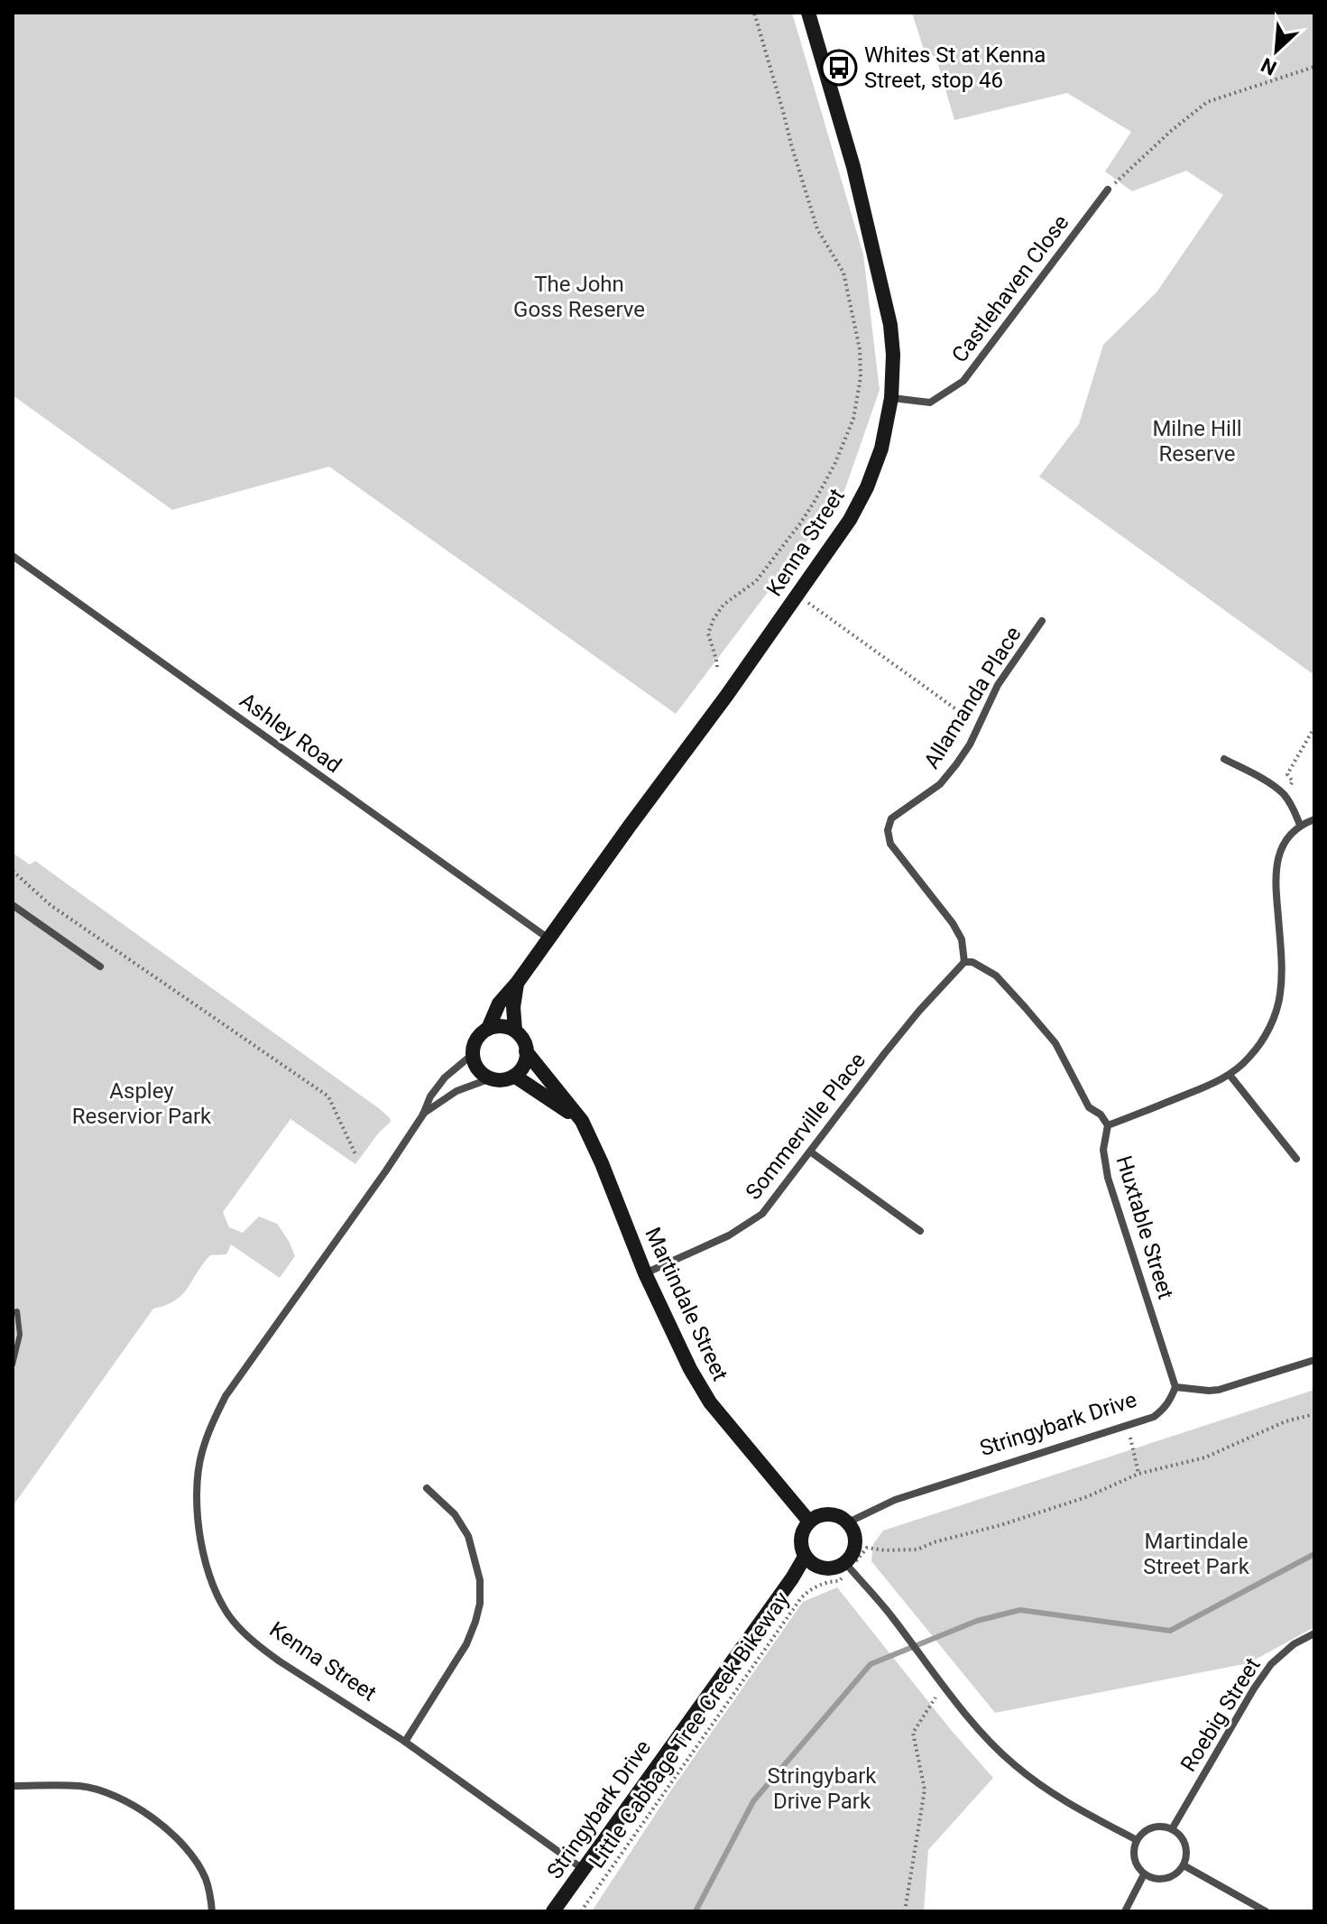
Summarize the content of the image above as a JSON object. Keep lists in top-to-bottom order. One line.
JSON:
{"streets":{"street":["Castlehaven Close","Kenna Street","Allamanda Place","Ashley Road","Sommerville Place","Huxtable Street","Martindale Street","Stringybark Drive","Roebig Street"],"path":["Little Cabbage Tree Creek Bikeway"]},"crossings":[["Castlehaven Close","Kenna Street"],["Kenna Street","Ashley Road"],["Kenna Street","Martindale Street"],["Kenna Street","Stringybark Drive"],["Allamanda Place","Sommerville Place"],["Sommerville Place","Martindale Street"],["Huxtable Street","Stringybark Drive"],["Martindale Street","Stringybark Drive"],["Martindale Street","Little Cabbage Tree Creek Bikeway"],["Stringybark Drive","Little Cabbage Tree Creek Bikeway"]],"parks":["The John Goss Reserve","Milne Hill Reserve","Aspley Reservior Park","Martindale Street Park","Stringybark Drive Park"],"places":{"bus stop":["Whites St at Kenna Street, stop 46"]},"north":"bottom left"}
